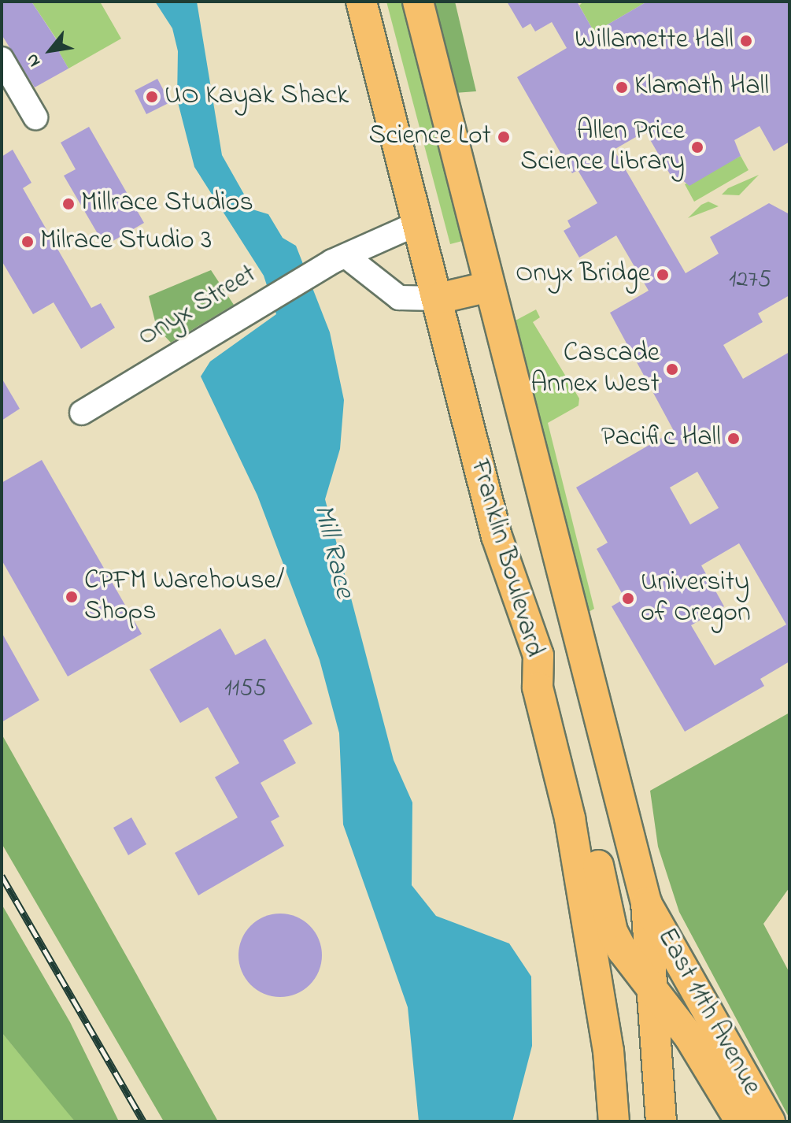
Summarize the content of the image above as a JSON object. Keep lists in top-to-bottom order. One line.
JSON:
{"streets":{"main road":["Franklin Boulevard","East 11th Avenue"],"street":["Onyx Street"]},"crossings":[["Onyx Street","Franklin Boulevard"],["Franklin Boulevard","East 11th Avenue"]],"water":["Mill Race"],"places":["Willamette Hall","Klamath Hall","UO Kayak Shack","Science Lot","Allen Price Science Library","Millrace Studios","Milrace Studio 3","Onyx Bridge","Cascade Annex West","Pacific Hall","CPFM Warehouse/ Shops","University of Oregon"],"house_numbers":["1275","1155"],"north":"bottom left"}
